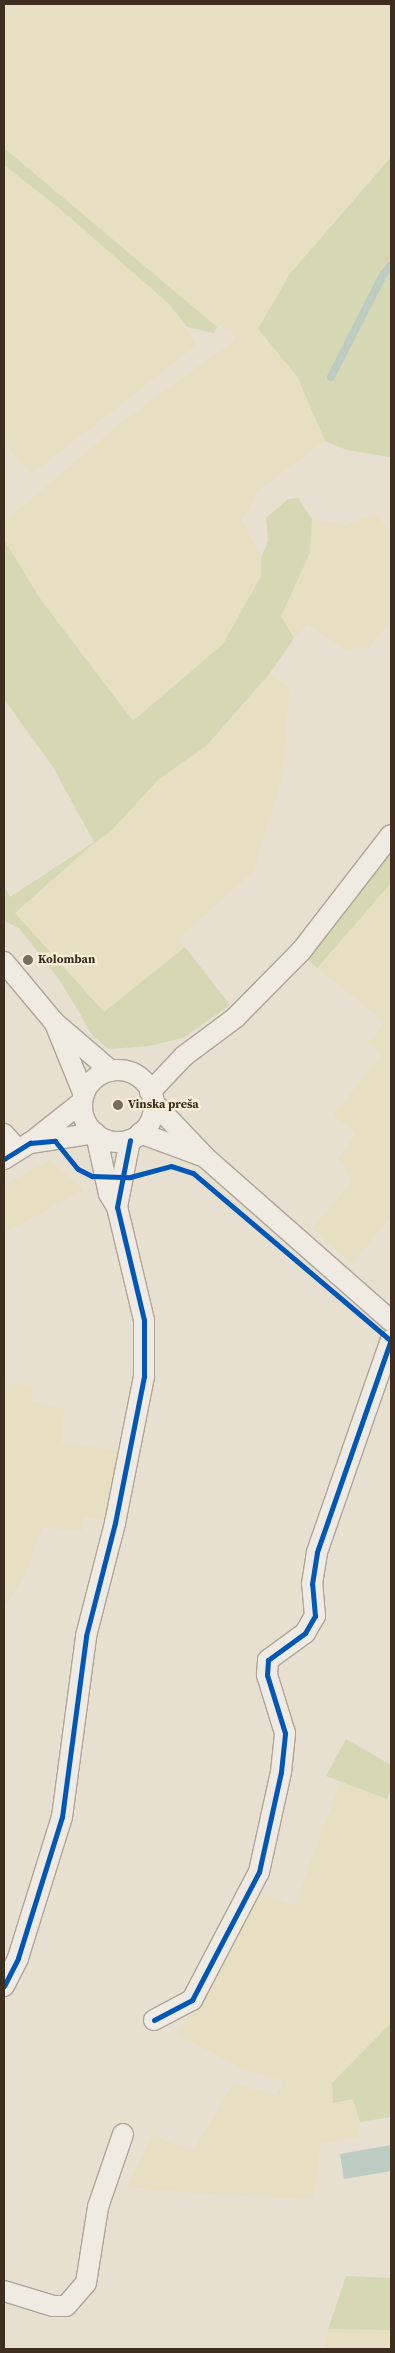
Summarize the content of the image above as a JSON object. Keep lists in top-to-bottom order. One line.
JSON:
{"places":["Kolomban","Vinska preša"]}
